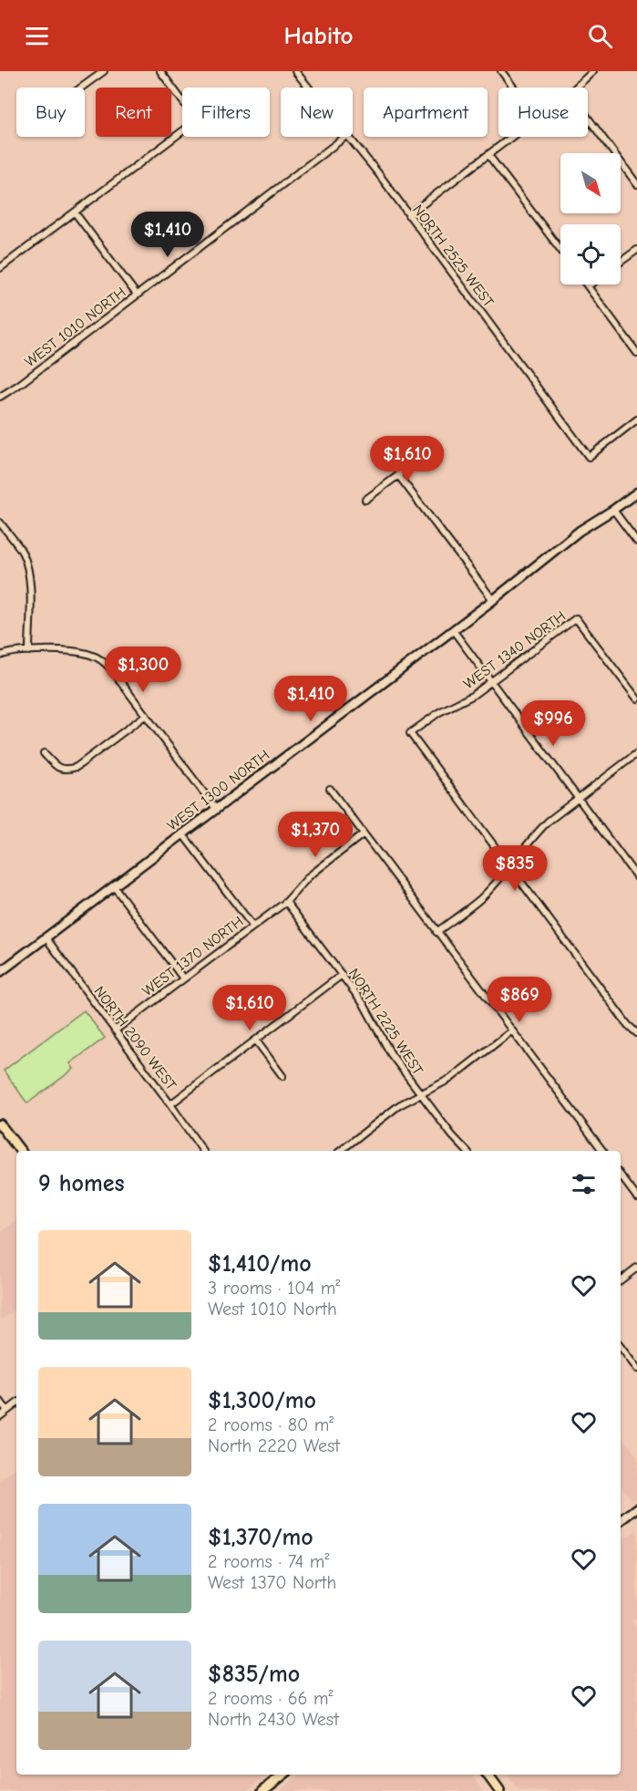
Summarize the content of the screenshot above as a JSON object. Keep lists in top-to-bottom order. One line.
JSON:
{"streets":{"street":["NORTH 2525 WEST","WEST 1010 NORTH","WEST 1340 NORTH","WEST 1300 NORTH","WEST 1370 NORTH","NORTH 2225 WEST","NORTH 2090 WEST"]},"crossings":[["WEST 1300 NORTH","NORTH 2090 WEST"],["WEST 1370 NORTH","NORTH 2225 WEST"],["WEST 1370 NORTH","NORTH 2090 WEST"]],"north":"bottom right","page":{"header":"Habito","chip":["Buy","Rent","Filters","New","Apartment","House"],"price":["$1,410","$1,610","$1,300","$1,410","$996","$1,370","$835","$869","$1,610"],"heading":"9 homes","list":[{"name":"$1,410/mo","note":"3 rooms · 104 m² · West 1010 North"},{"name":"$1,300/mo","note":"2 rooms · 80 m² · North 2220 West"},{"name":"$1,370/mo","note":"2 rooms · 74 m² · West 1370 North"},{"name":"$835/mo","note":"2 rooms · 66 m² · North 2430 West"}]}}
